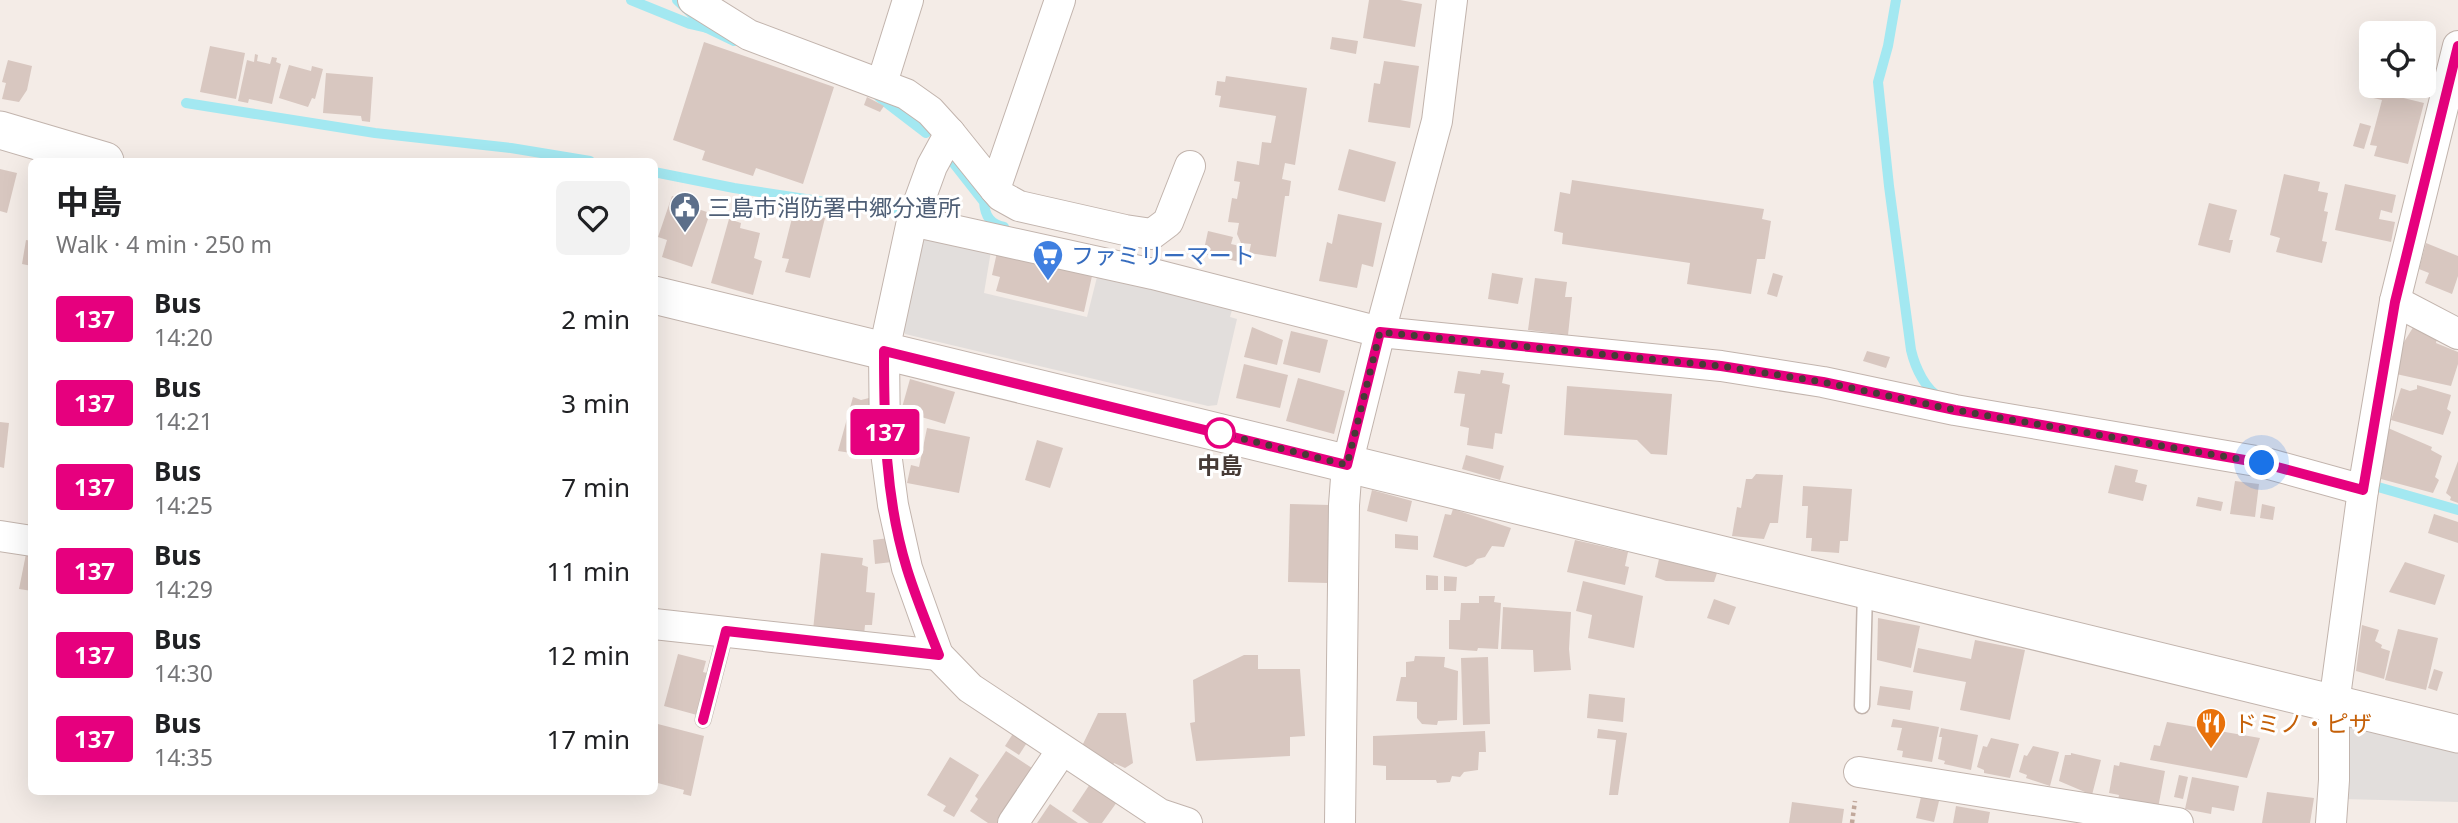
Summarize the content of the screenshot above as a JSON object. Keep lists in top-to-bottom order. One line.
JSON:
{"places":{"public building":["三島市消防署中郷分遣所"],"supermarket":["ファミリーマート"],"other":["中島"],"restaurant":["ドミノ・ピザ"]},"lines":["bus line 137"],"page":{"on_map":"137","heading":["中島","Walk · 4 min · 250 m"],"list":[{"mark":"137","name":"Bus","note":"14:20","value":"2 min"},{"mark":"137","name":"Bus","note":"14:21","value":"3 min"},{"mark":"137","name":"Bus","note":"14:25","value":"7 min"},{"mark":"137","name":"Bus","note":"14:29","value":"11 min"},{"mark":"137","name":"Bus","note":"14:30","value":"12 min"},{"mark":"137","name":"Bus","note":"14:35","value":"17 min"}]}}
